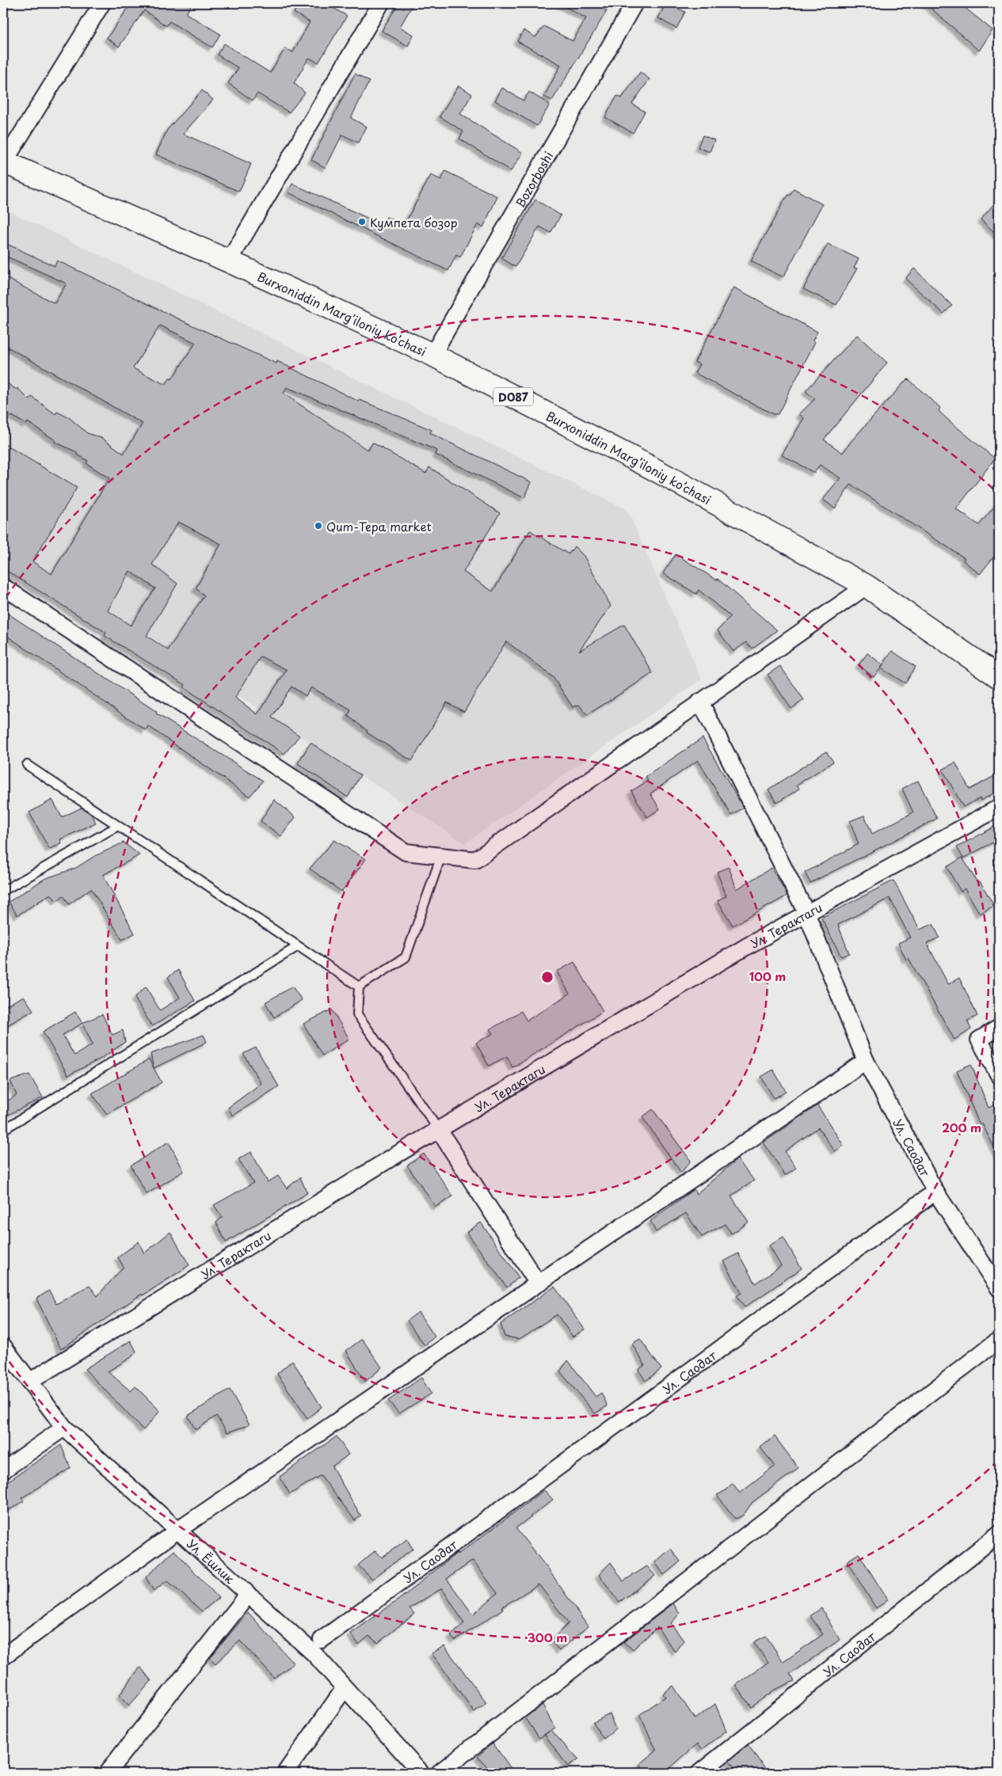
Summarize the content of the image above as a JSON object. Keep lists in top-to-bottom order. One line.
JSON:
{"streets":{"main road":["Burxoniddin Marg’iloniy ko’chasi","D087"],"street":["Bozorboshi","Ул. Терактаги","Ул. Саодат","Ул. Ёшлик"]},"crossings":[["Bozorboshi","Burxoniddin Marg’iloniy ko’chasi"],["Ул. Терактаги","Ул. Саодат"],["Ул. Терактаги","Ул. Ёшлик"]],"places":["Кумпета бозор","Qum-Tepa market"],"rings":["100 m","200 m","300 m"]}
